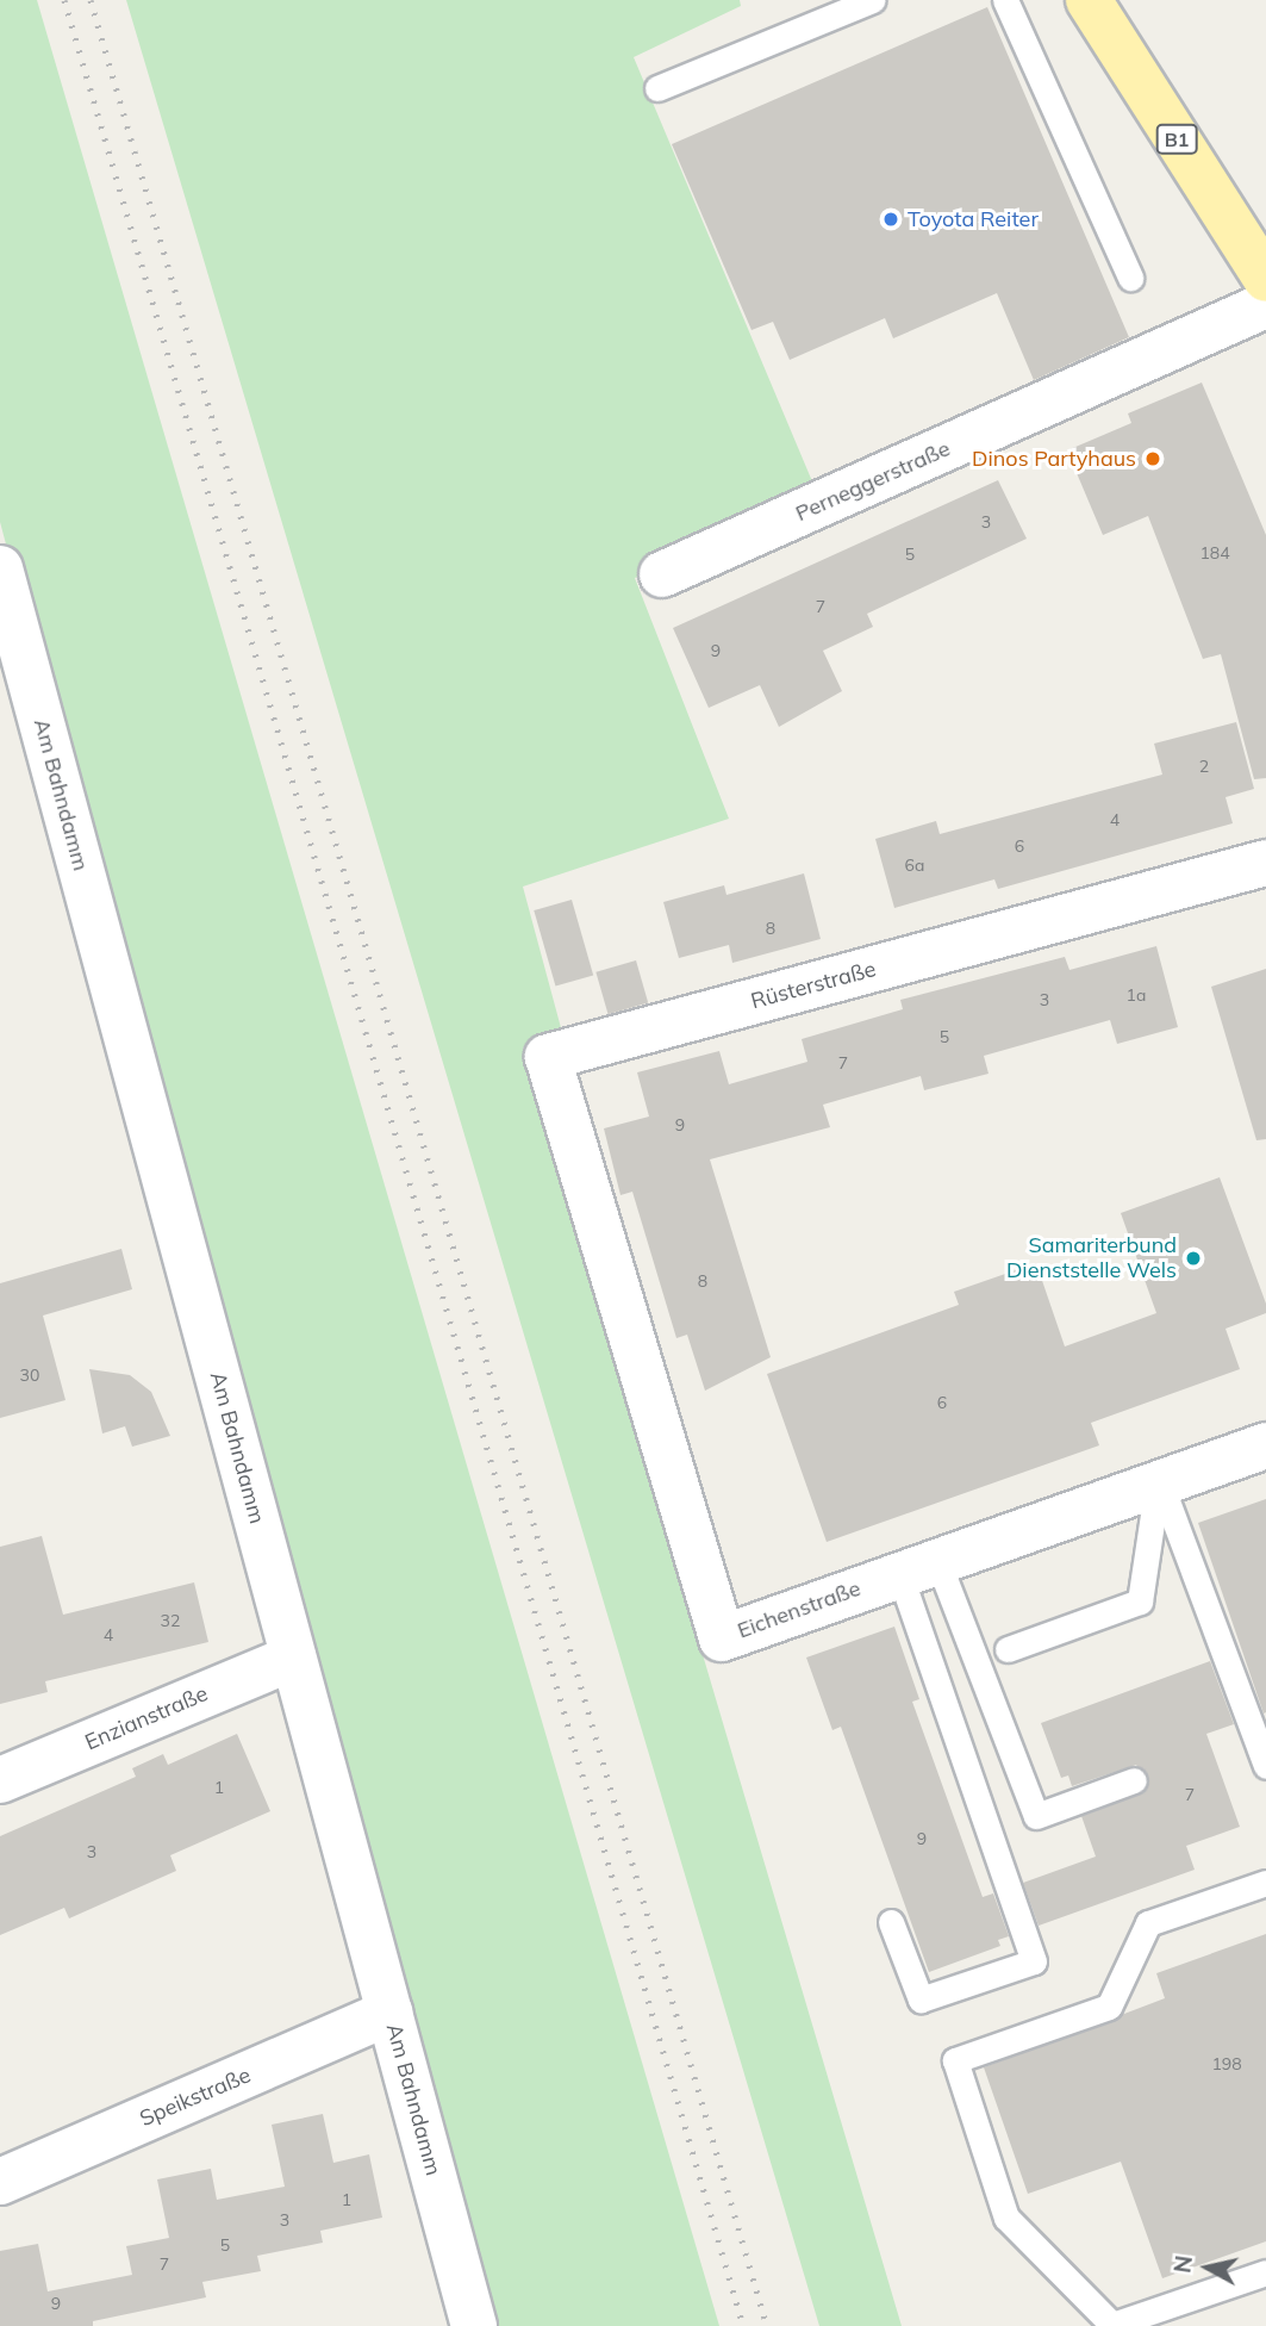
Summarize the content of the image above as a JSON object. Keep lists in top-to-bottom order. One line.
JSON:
{"streets":{"main road":["B1"],"street":["Perneggerstraße","Am Bahndamm","Rüsterstraße","Eichenstraße","Enzianstraße","Speikstraße"]},"crossings":[["Am Bahndamm","Enzianstraße"],["Am Bahndamm","Speikstraße"],["Rüsterstraße","Eichenstraße"]],"places":["Toyota Reiter","Dinos Partyhaus","Samariterbund Dienststelle Wels"],"house_numbers":["3","184","5","7","9","2","4","6","6a","8","1a","3","5","7","9","8","30","6","32","4","1","7","9","3","198","1","3","5","7","9"],"north":"left"}
